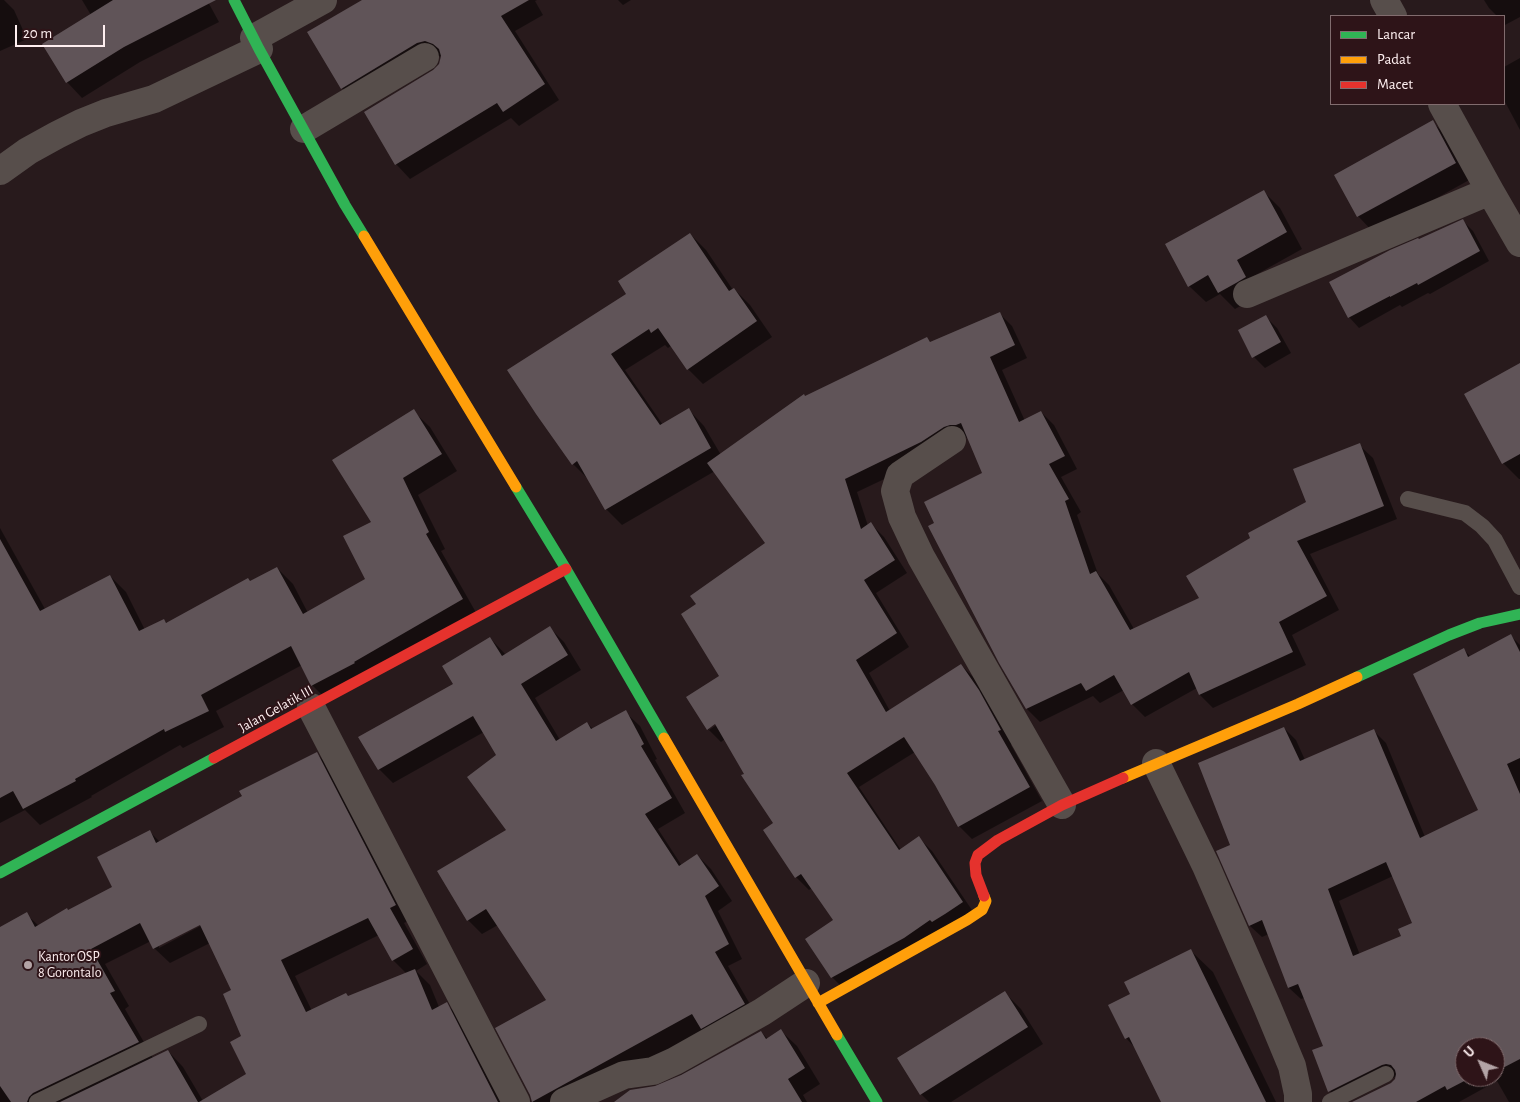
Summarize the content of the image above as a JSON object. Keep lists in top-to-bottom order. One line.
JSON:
{"streets":{"street":["Jalan Gelatik III"]},"places":["Kantor OSP 8 Gorontalo"],"legend":["Lancar","Padat","Macet"],"scale_bar":"20 m","north":"top left"}
